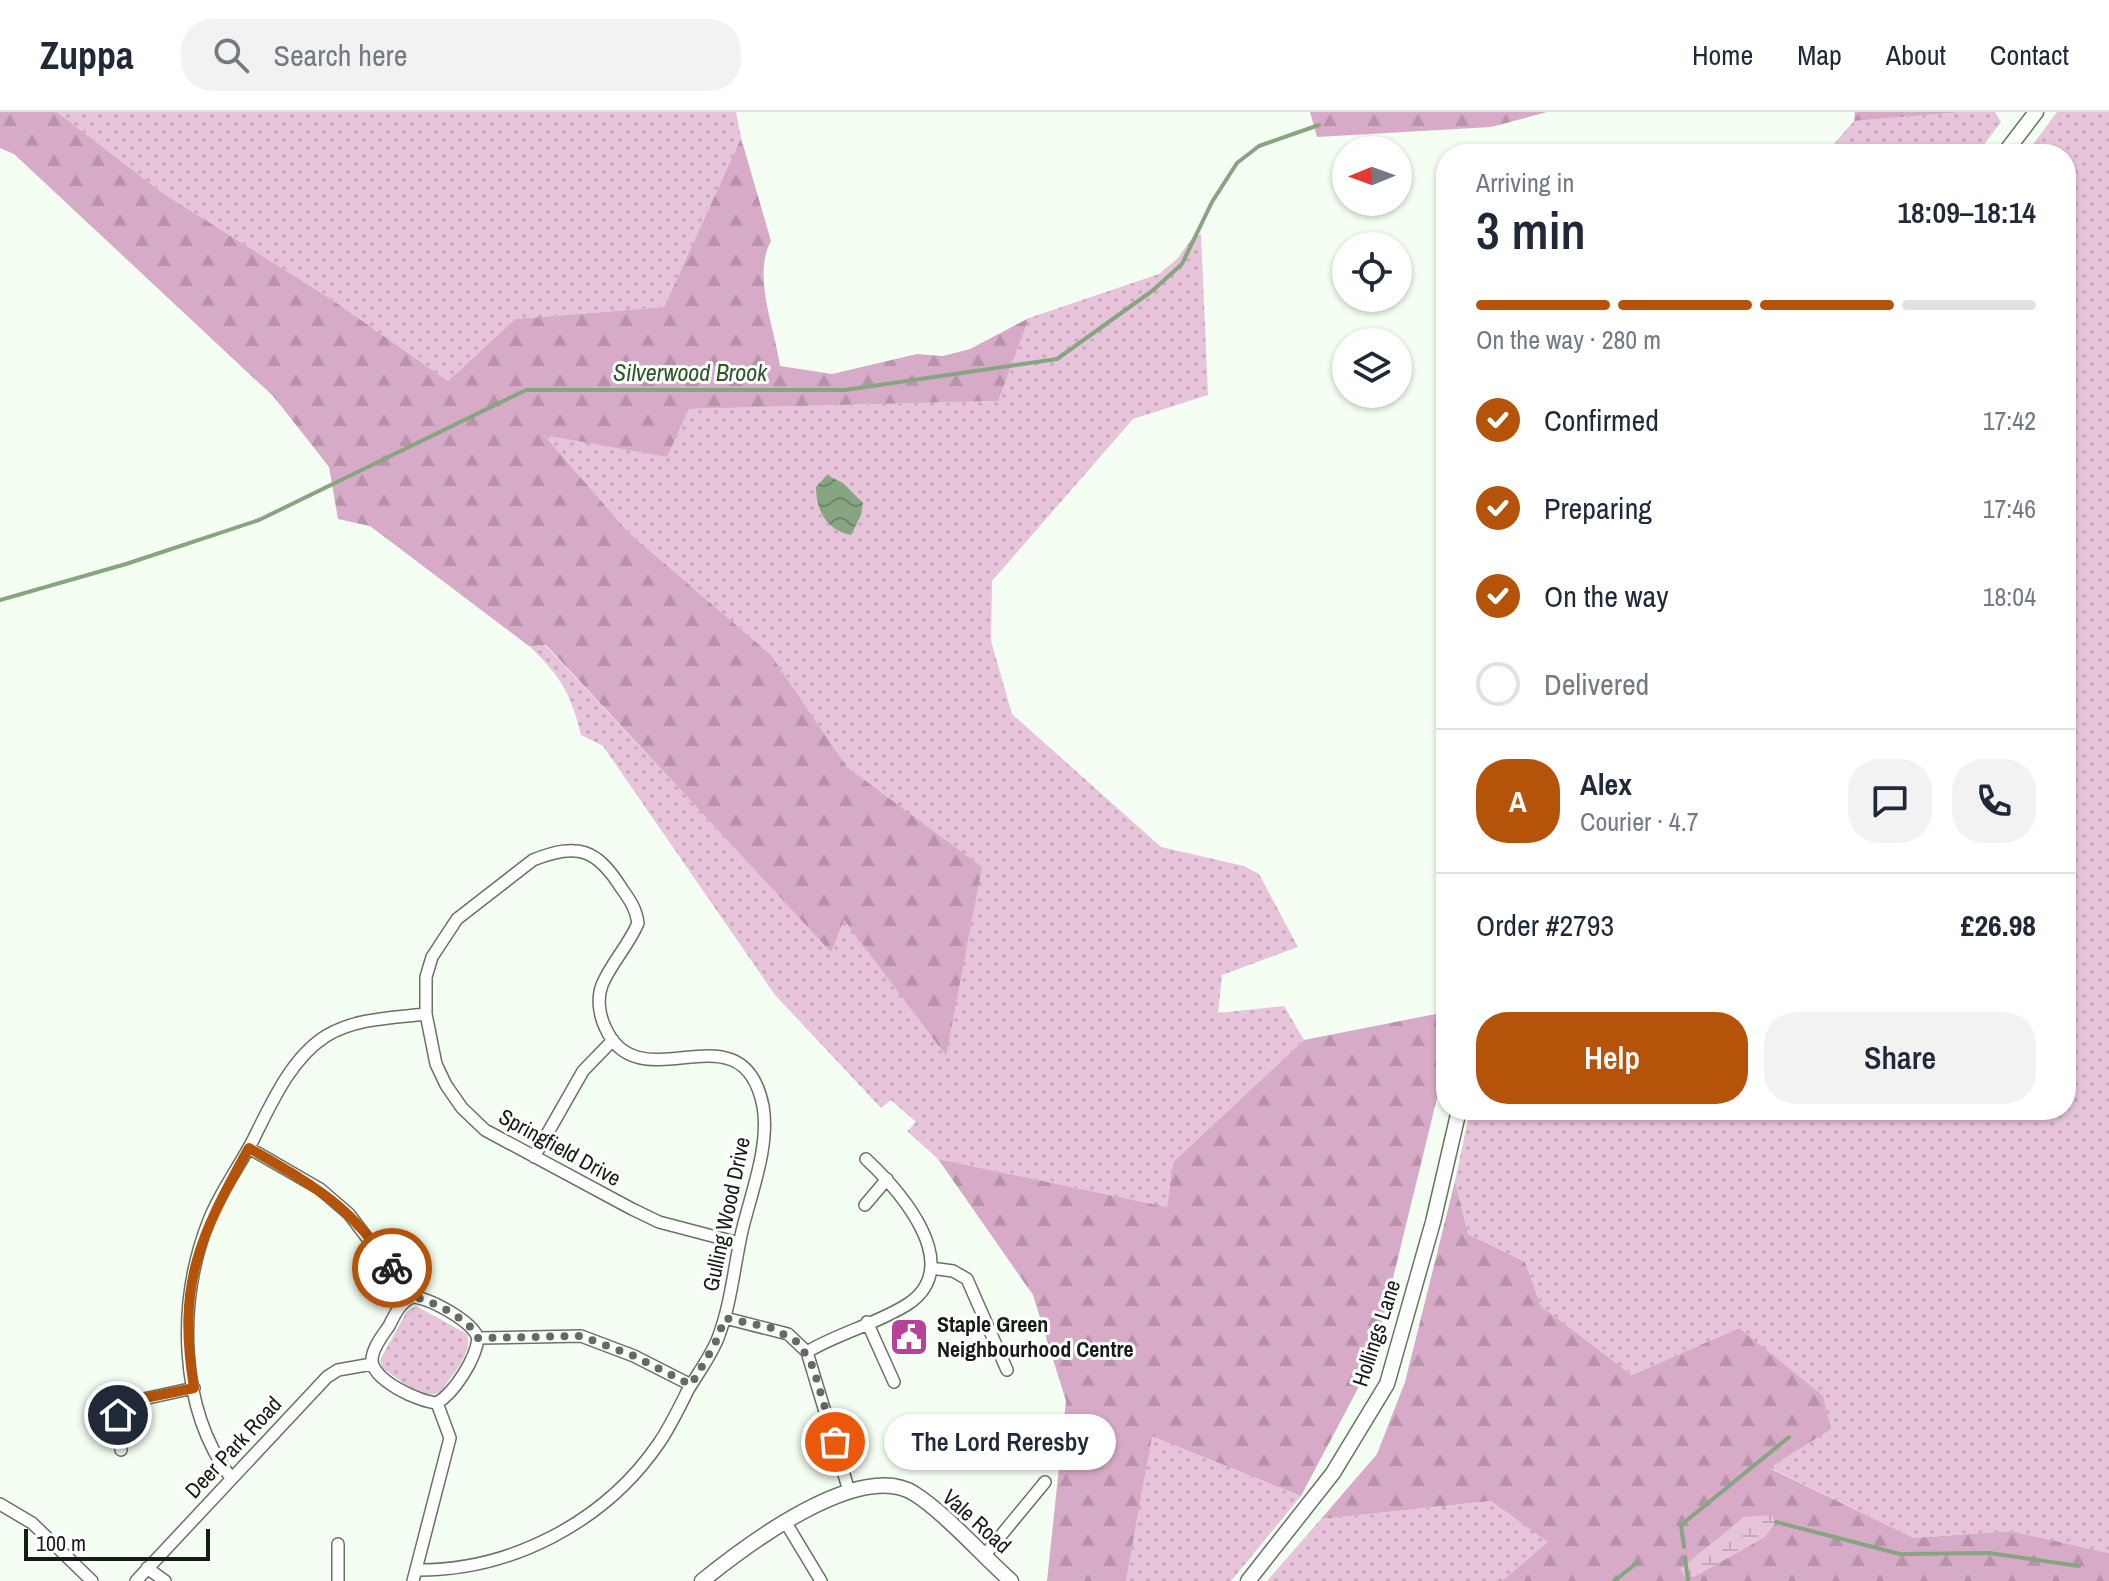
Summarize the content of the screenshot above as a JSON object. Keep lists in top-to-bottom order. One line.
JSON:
{"streets":{"street":["Springfield Drive","Gulling Wood Drive","Hollings Lane","Deer Park Road","Vale Road"]},"crossings":[["Springfield Drive","Gulling Wood Drive"]],"water":["Silverwood Brook"],"places":{"public building":["Staple Green Neighbourhood Centre"],"other":["The Lord Reresby"]},"scale_bar":"100 m","north":"left","page":{"header":"Zuppa","search":"Search here","nav":["Home","Map","About","Contact"],"heading":["3 min","Arriving in","18:09–18:14"],"panel":["Alex","Courier · 4.7","Order #2793","£26.98"],"bar":"On the way · 280 m","list":[["Confirmed","17:42"],["Preparing","17:46"],["On the way","18:04"],"Delivered"],"round":"A","buttons":["Help","Share"],"bubble":"The Lord Reresby","scale":"100 m"}}
